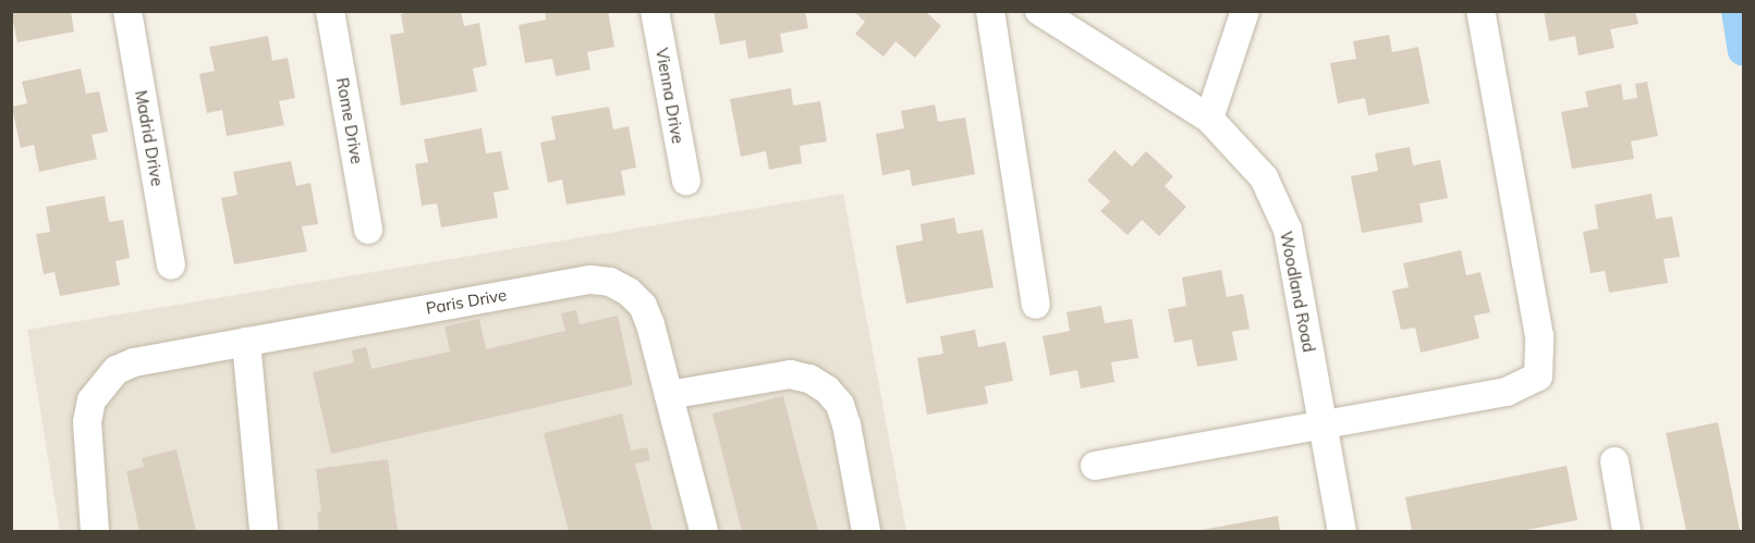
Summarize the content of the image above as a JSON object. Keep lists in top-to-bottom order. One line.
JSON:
{"streets":{"street":["Vienna Drive","Rome Drive","Madrid Drive","Woodland Road","Paris Drive"]}}
